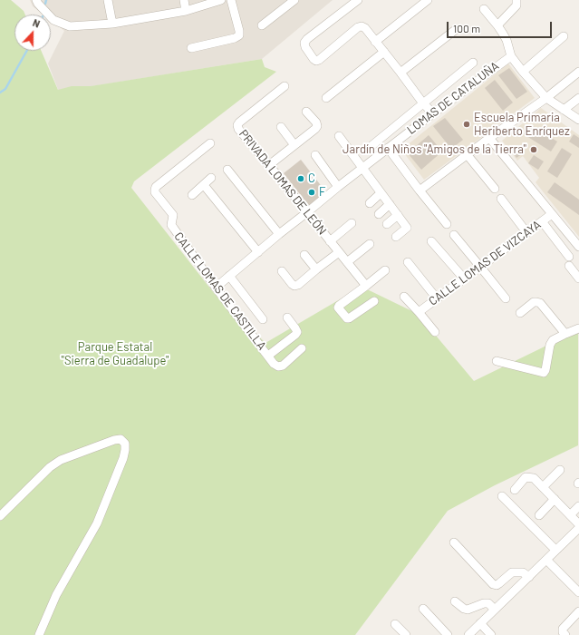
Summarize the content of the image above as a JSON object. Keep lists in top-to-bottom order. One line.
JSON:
{"streets":{"street":["LOMAS DE CATALUÑA","PRIVADA LOMAS DE LEÓN","CALLE LOMAS DE VIZCAYA","CALLE LOMAS DE CASTILLA"]},"crossings":[["LOMAS DE CATALUÑA","PRIVADA LOMAS DE LEÓN"],["LOMAS DE CATALUÑA","CALLE LOMAS DE CASTILLA"]],"parks":["Parque Estatal \"Sierra de Guadalupe\""],"places":["Escuela Primaria Heriberto Enríquez","Jardín de Niños \"Amigos de la Tierra\"","C","F"],"scale_bar":"100 m","north":"top"}
